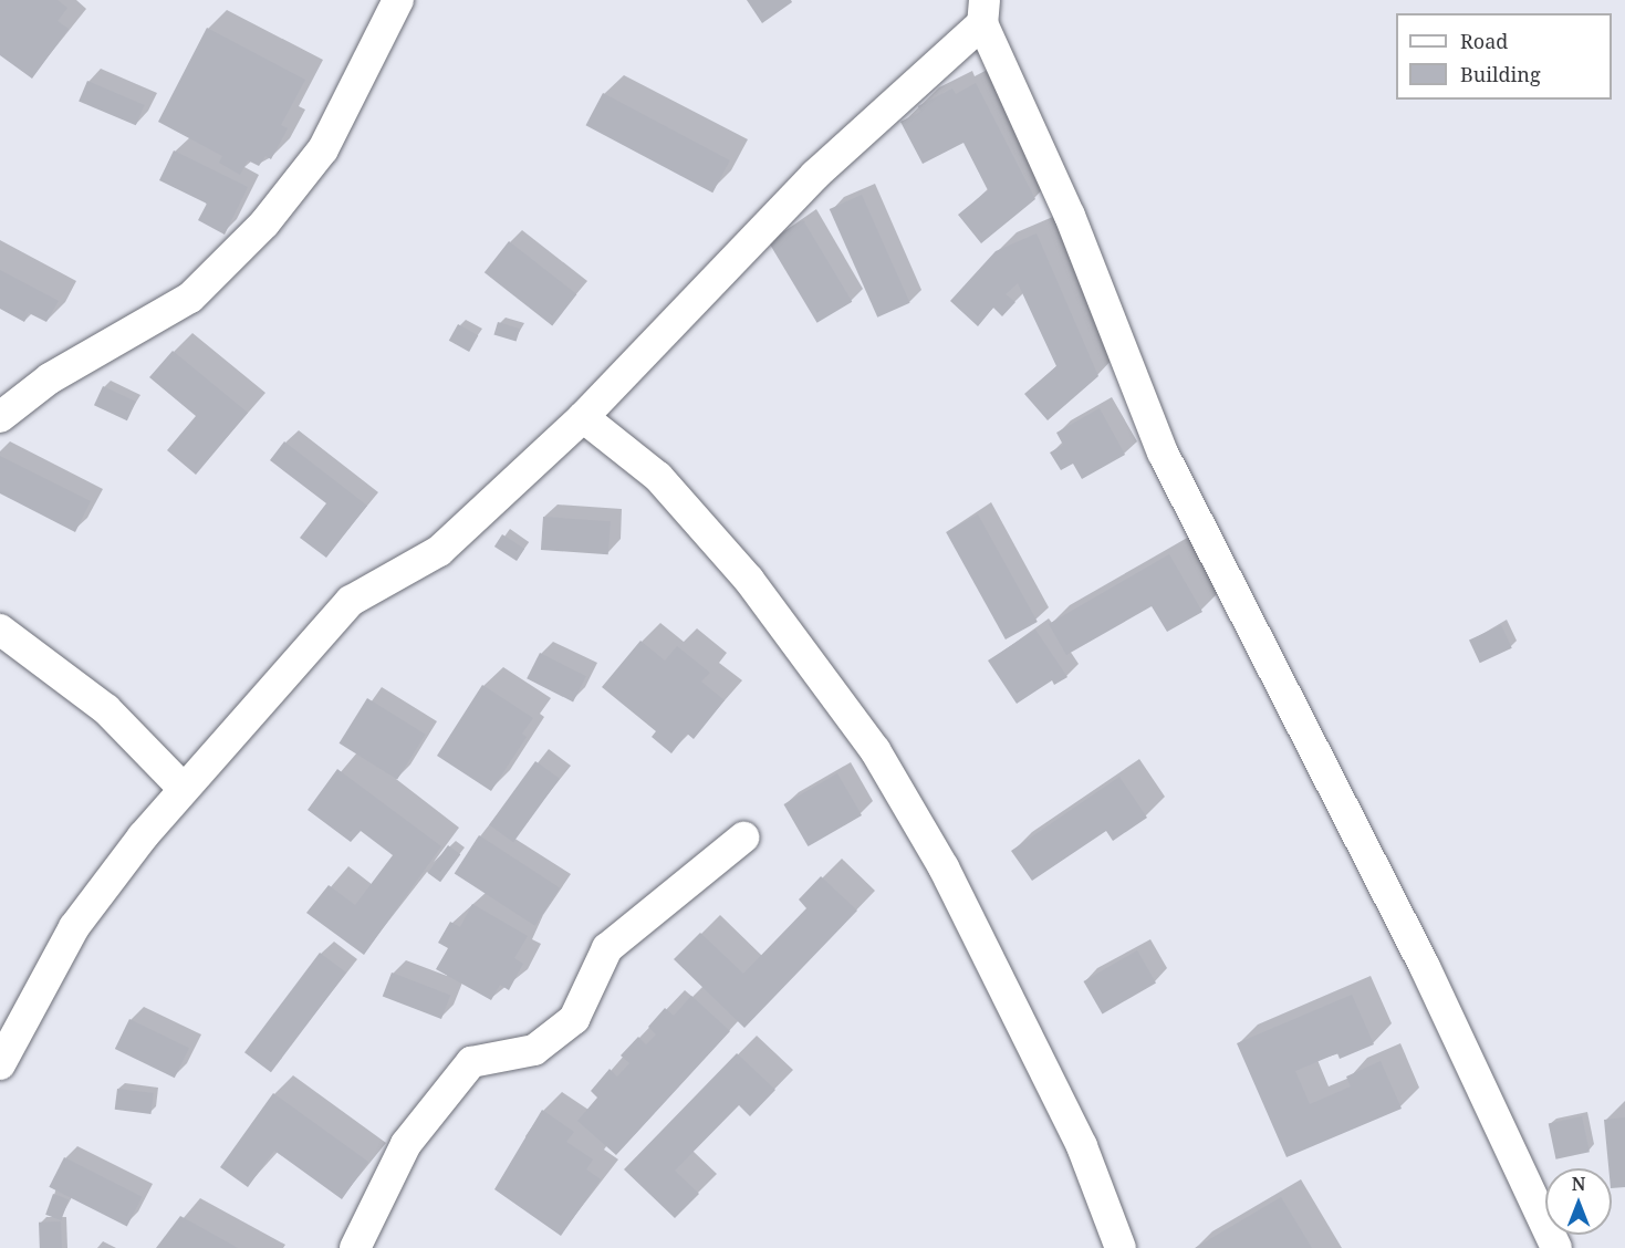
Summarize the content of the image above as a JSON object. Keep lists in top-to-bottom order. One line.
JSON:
{"legend":["Road","Building"],"north":"top"}
